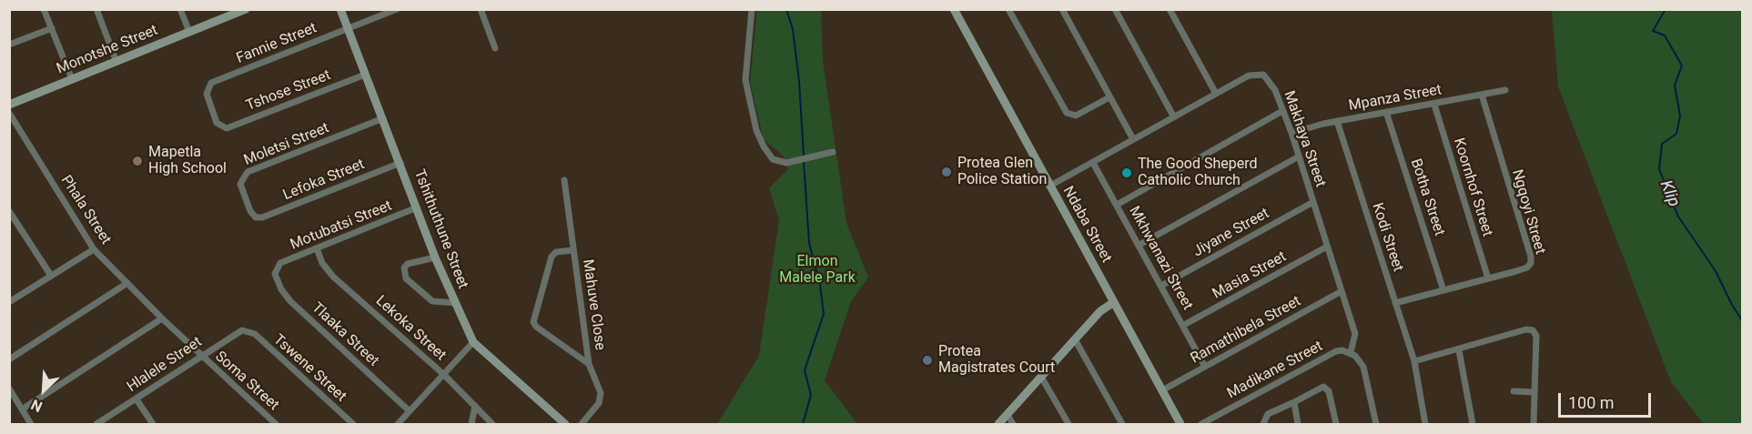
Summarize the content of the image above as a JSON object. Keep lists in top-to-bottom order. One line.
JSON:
{"streets":{"street":["Fannie Street","Monotshe Street","Tshose Street","Mpanza Street","Makhaya Street","Moletsi Street","Lefoka Street","Koornhof Street","Botha Street","Phala Street","Ngqoyi Street","Ndaba Street","Motubatsi Street","Tshithuthune Street","Jiyane Street","Kodi Street","Mkhwanazi Street","Masia Street","Mahuve Close","Lekoka Street","Ramathibela Street","Tlaaka Street","Hlalele Street","Tswene Street","Madikane Street","Soma Street"]},"crossings":[["Fannie Street","Tshose Street"],["Fannie Street","Tshithuthune Street"],["Tshose Street","Tshithuthune Street"],["Mpanza Street","Makhaya Street"],["Mpanza Street","Koornhof Street"],["Mpanza Street","Botha Street"],["Mpanza Street","Ngqoyi Street"],["Mpanza Street","Kodi Street"],["Makhaya Street","Ndaba Street"],["Makhaya Street","Jiyane Street"],["Makhaya Street","Mkhwanazi Street"],["Makhaya Street","Masia Street"],["Makhaya Street","Ramathibela Street"],["Makhaya Street","Madikane Street"],["Moletsi Street","Lefoka Street"],["Moletsi Street","Tshithuthune Street"],["Lefoka Street","Tshithuthune Street"],["Koornhof Street","Ngqoyi Street"],["Botha Street","Ngqoyi Street"],["Phala Street","Hlalele Street"],["Phala Street","Soma Street"],["Ngqoyi Street","Kodi Street"],["Ndaba Street","Ramathibela Street"],["Motubatsi Street","Tshithuthune Street"],["Motubatsi Street","Lekoka Street"],["Motubatsi Street","Tlaaka Street"],["Jiyane Street","Mkhwanazi Street"],["Mkhwanazi Street","Masia Street"],["Mkhwanazi Street","Ramathibela Street"],["Hlalele Street","Tswene Street"],["Hlalele Street","Soma Street"]],"water":["Klip"],"parks":["Elmon Malele Park"],"places":["Mapetla High School","Protea Glen Police Station","The Good Sheperd Catholic Church","Protea Magistrates Court"],"scale_bar":"100 m","north":"bottom left"}
